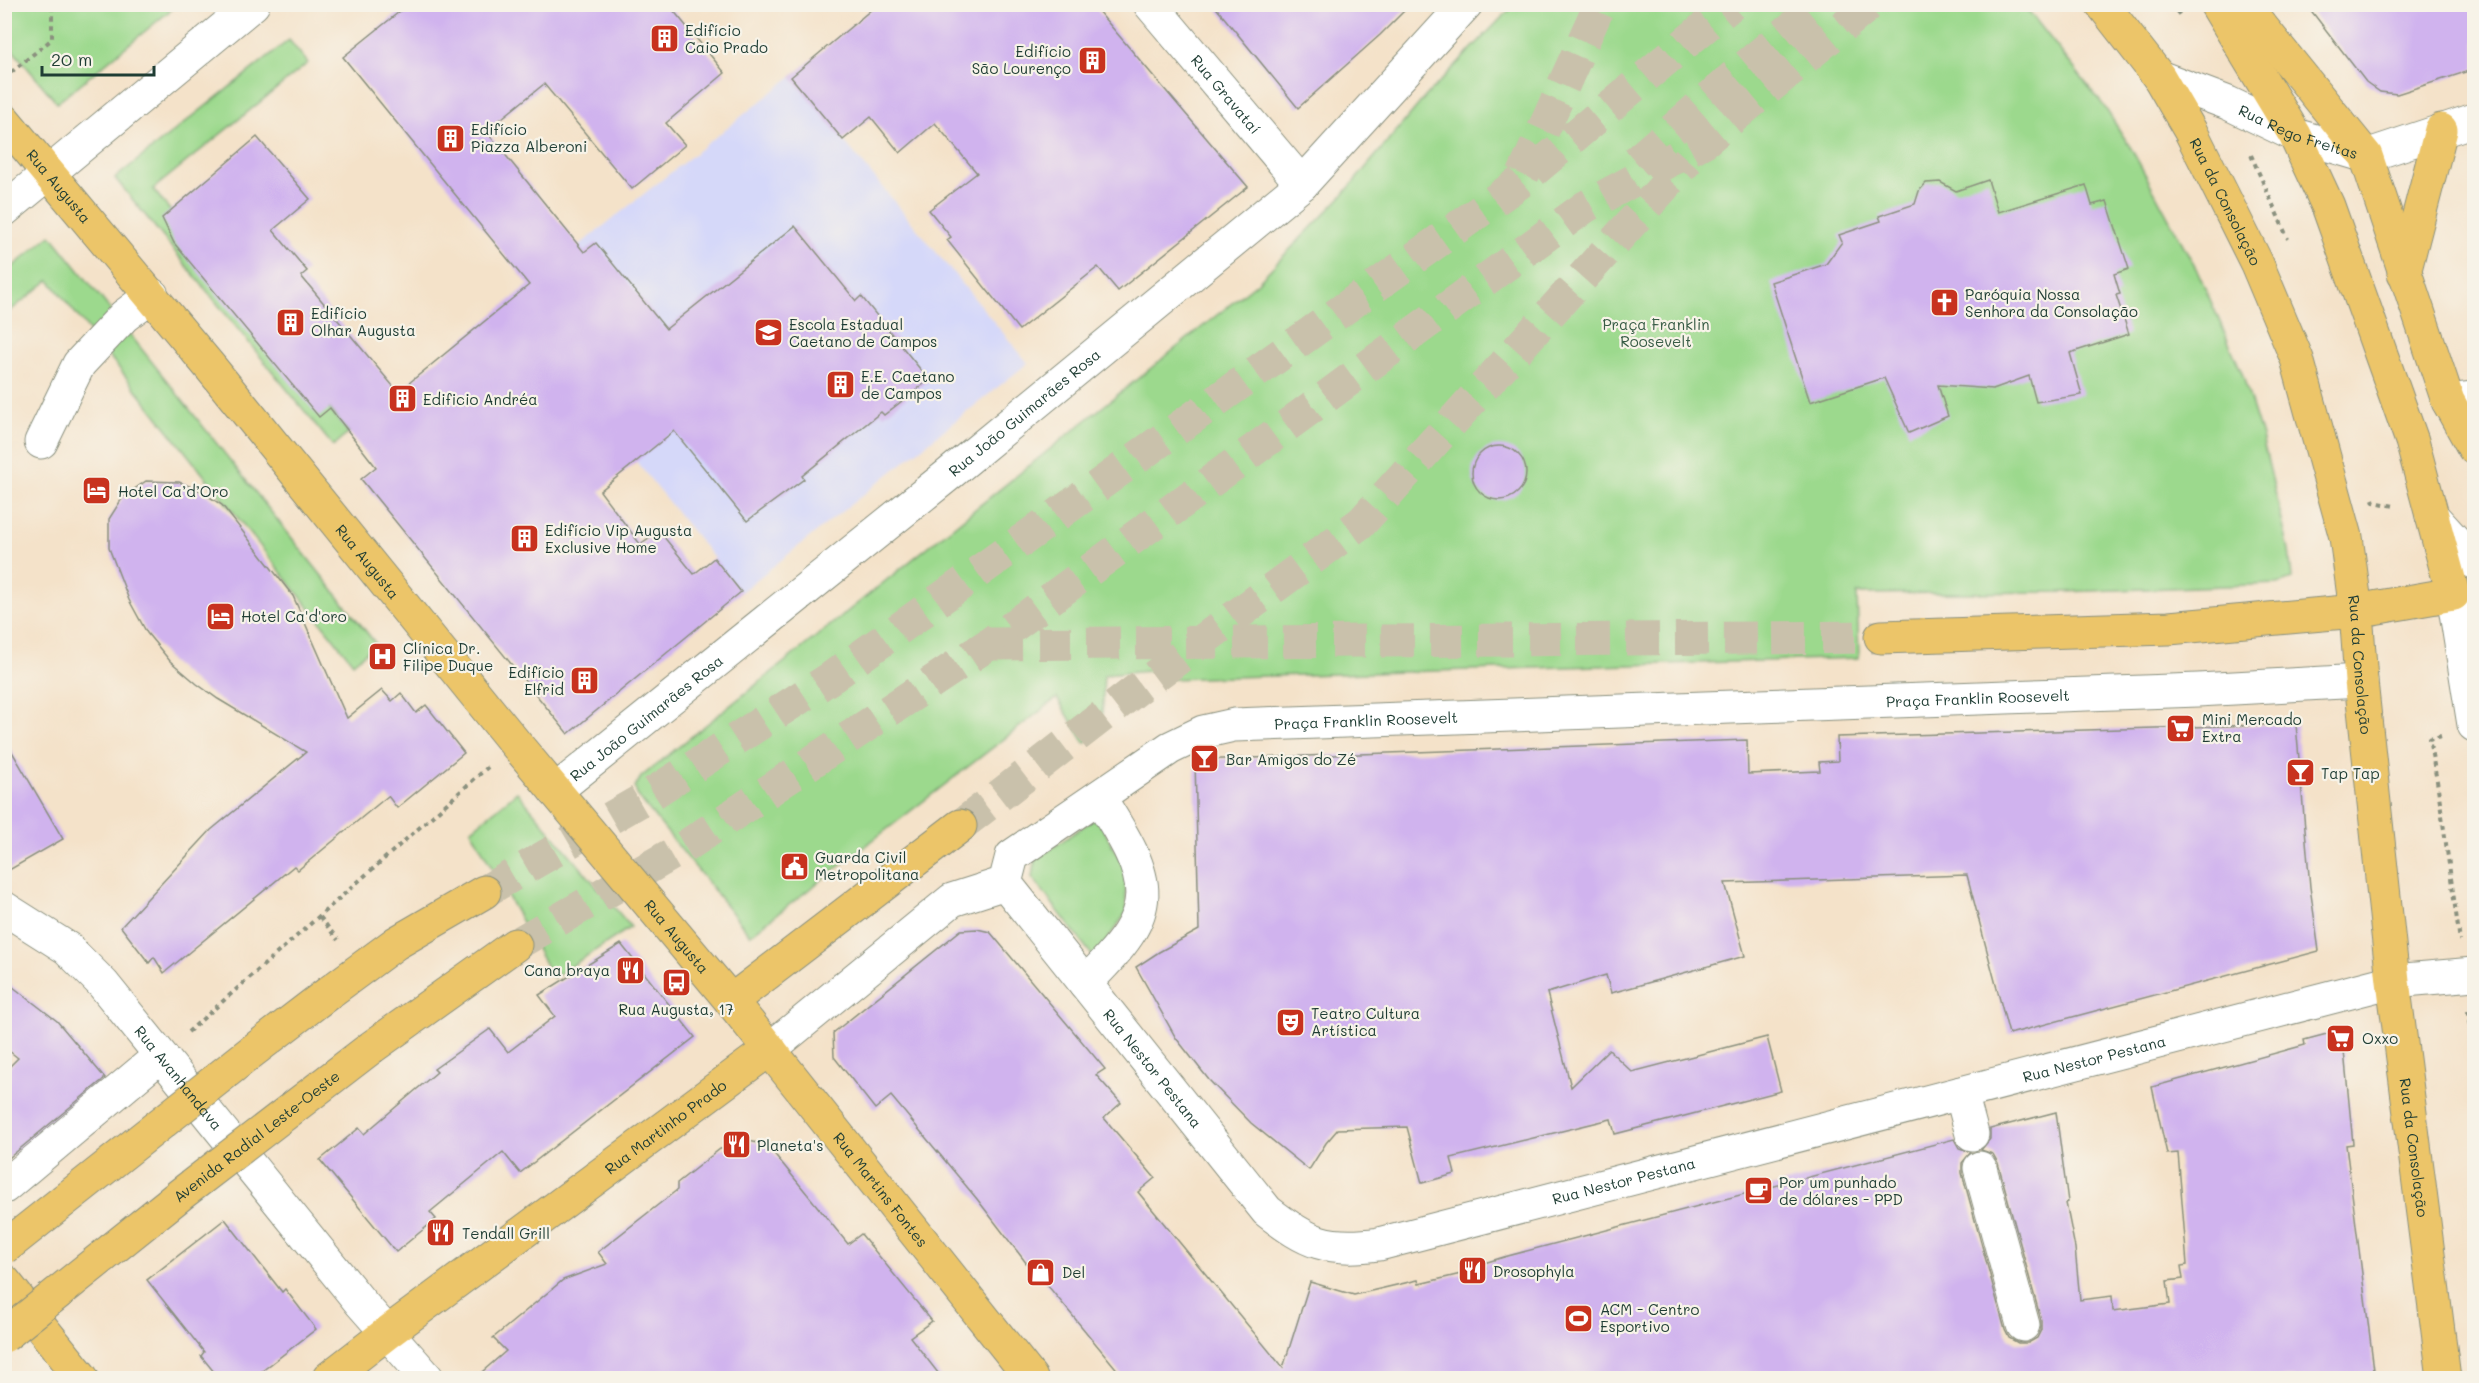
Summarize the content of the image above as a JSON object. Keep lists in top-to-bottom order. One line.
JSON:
{"streets":{"main road":["Rua Augusta","Rua da Consolação","Rua Martinho Prado","Avenida Radial Leste-Oeste","Rua Martins Fontes"],"street":["Rua Gravataí","Rua Rego Freitas","Rua João Guimarães Rosa","Praça Franklin Roosevelt","Rua Nestor Pestana","Rua Avanhandava"]},"crossings":[["Rua Gravataí","Rua João Guimarães Rosa"],["Rua Rego Freitas","Rua da Consolação"],["Rua Augusta","Rua João Guimarães Rosa"],["Rua Augusta","Rua Martins Fontes"],["Rua da Consolação","Praça Franklin Roosevelt"],["Rua da Consolação","Rua Nestor Pestana"],["Praça Franklin Roosevelt","Rua Nestor Pestana"],["Praça Franklin Roosevelt","Rua Martinho Prado"],["Rua Nestor Pestana","Rua Martinho Prado"],["Rua Avanhandava","Rua Martinho Prado"],["Rua Martinho Prado","Rua Martins Fontes"]],"parks":["Praça Franklin Roosevelt"],"places":{"building":["Edifício Caio Prado","Edifício São Lourenço","Edifício Piazza Alberoni","Edifício Olhar Augusta","E.E. Caetano de Campos","Edificio Andréa","Edifício Vip Augusta Exclusive Home","Edifício Elfrid"],"church":["Paróquia Nossa Senhora da Consolação"],"school or university":["Escola Estadual Caetano de Campos"],"hotel":["Hotel Ca’d’Oro","Hotel Ca'd'oro"],"hospital":["Clínica Dr. Filipe Duque"],"supermarket":["Mini Mercado Extra","Oxxo"],"bar":["Bar Amigos do Zé","Tap Tap"],"public building":["Guarda Civil Metropolitana"],"restaurant":["Cana braya","Planeta's","Tendall Grill","Drosophyla"],"bus stop":["Rua Augusta, 17"],"theatre":["Teatro Cultura Artística"],"cafe":["Por um punhado de dólares - PPD"],"shop":["Del"],"sports":["ACM - Centro Esportivo"]},"scale_bar":"20 m"}
